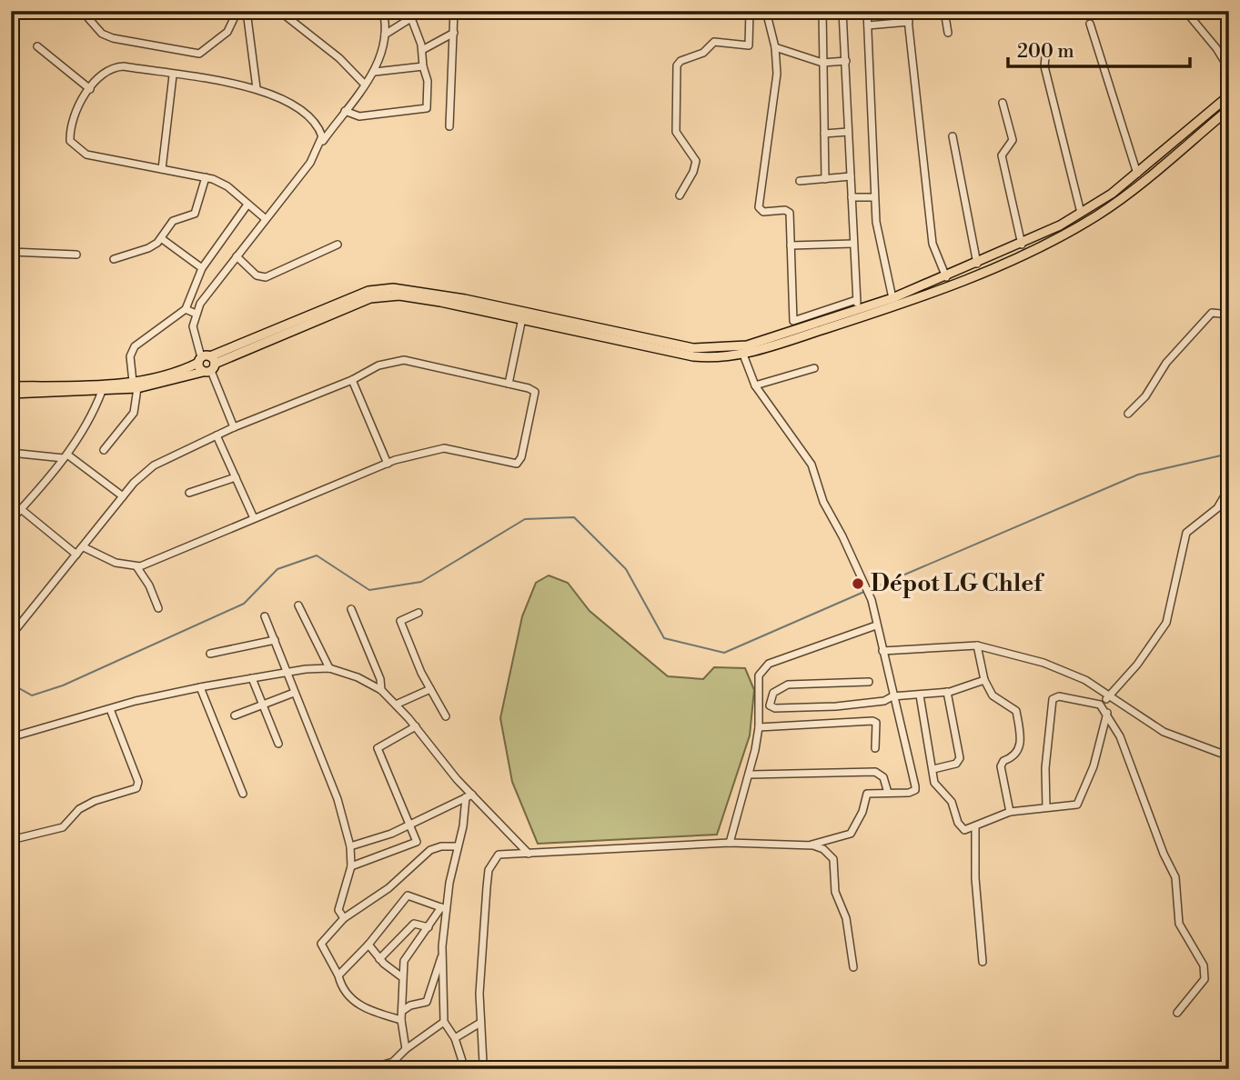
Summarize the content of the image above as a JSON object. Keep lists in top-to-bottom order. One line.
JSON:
{"places":["Dépot LG Chlef"],"scale_bar":"200 m"}
